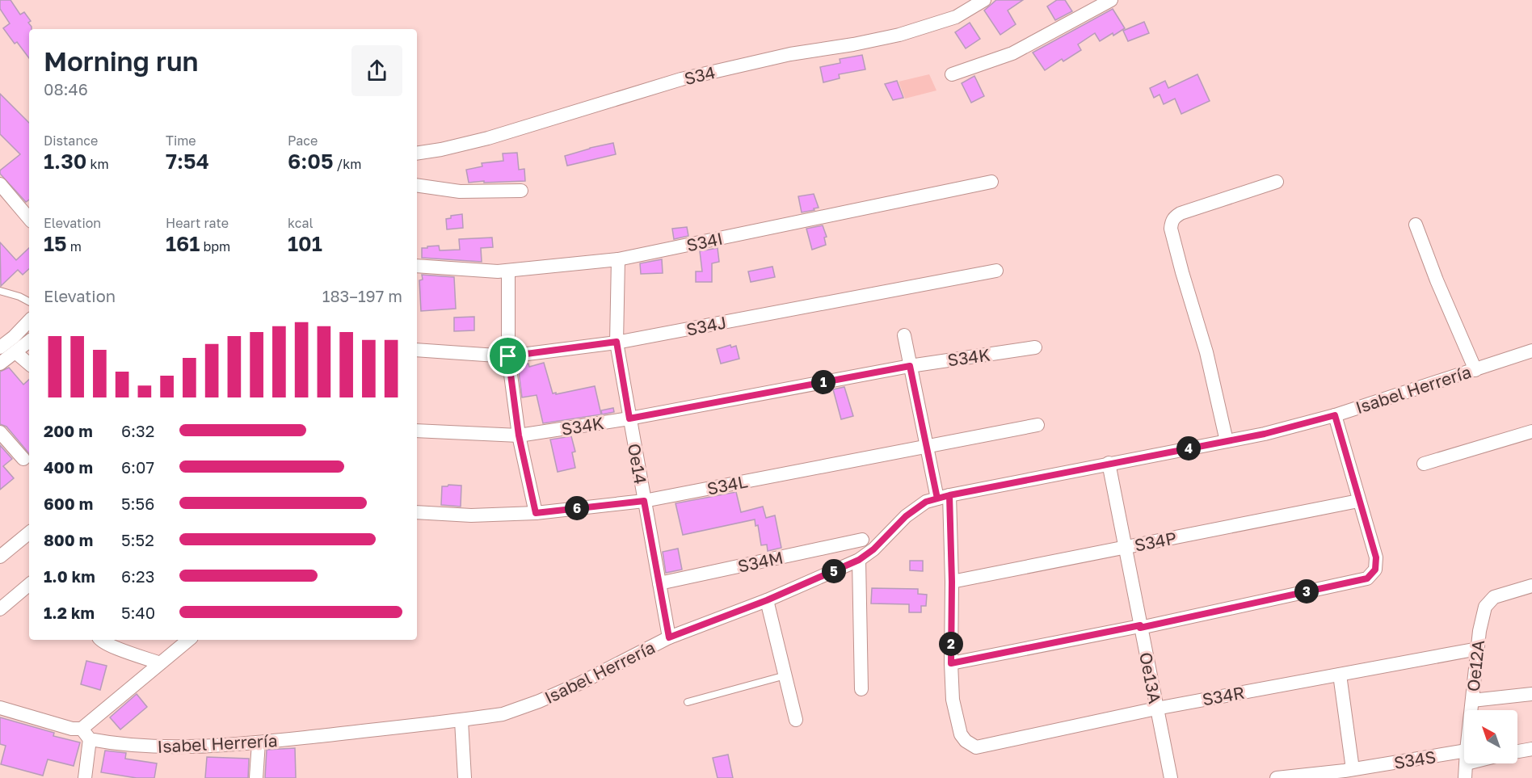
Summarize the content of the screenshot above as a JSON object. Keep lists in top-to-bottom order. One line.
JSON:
{"streets":{"street":["S34","S34I","S34J","S34K","Isabel Herrería","Oe14","S34L","S34P","S34M","Oe12A","Oe13A","S34R","S34S"]},"crossings":[["S34I","Oe14"],["S34J","Oe14"],["S34K","Oe14"],["Isabel Herrería","Oe14"],["Isabel Herrería","Oe13A"],["Oe14","S34L"],["Oe14","S34M"],["S34P","Oe13A"],["Oe12A","S34R"],["Oe13A","S34R"]],"north":"top left","page":{"heading":["Morning run","08:46"],"stats":[["Distance","1.30 km"],["Time","7:54"],["Pace","6:05 /km"],["Elevation","15 m"],["Heart rate","161 bpm"],["kcal","101"]],"chart":["Elevation","183–197 m"],"pins":["1","4","6","5","3","2"],"list":[{"name":"200 m","note":"6:32"},{"name":"400 m","note":"6:07"},{"name":"600 m","note":"5:56"},{"name":"800 m","note":"5:52"},{"name":"1.0 km","note":"6:23"},{"name":"1.2 km","note":"5:40"}]}}
